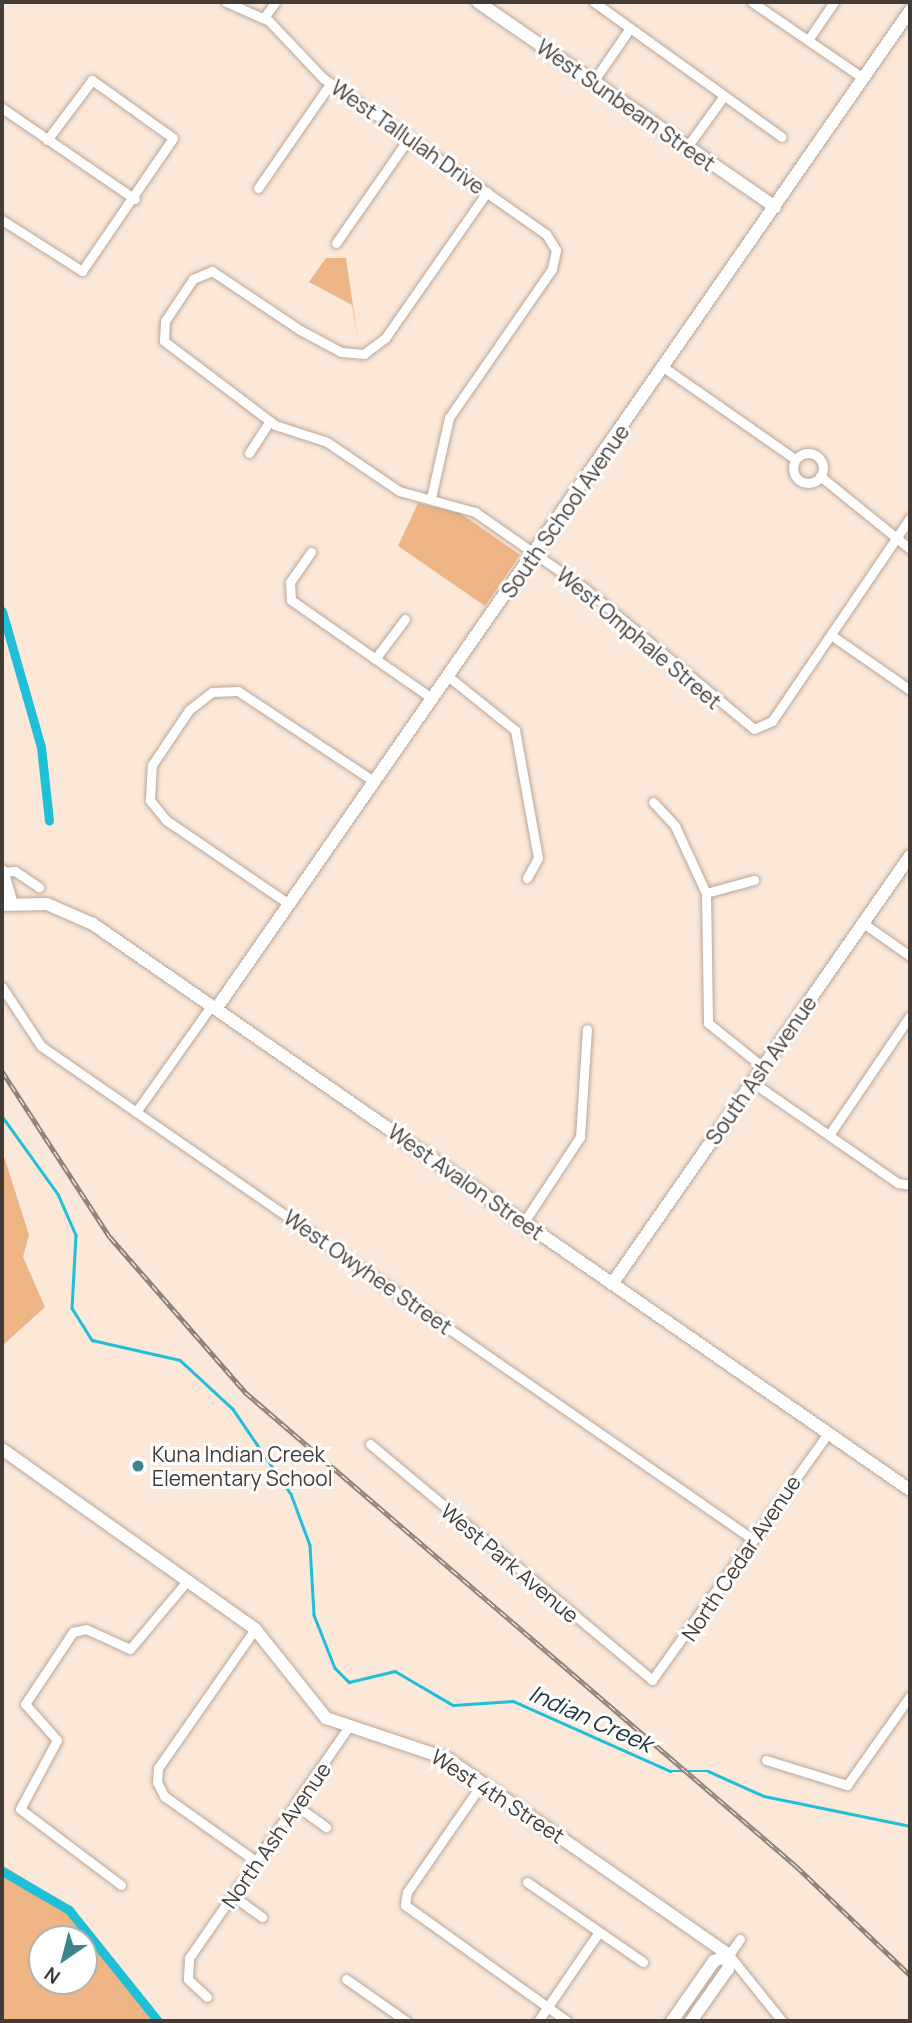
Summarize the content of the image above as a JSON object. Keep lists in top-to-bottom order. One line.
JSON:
{"streets":{"main road":["West Sunbeam Street","South School Avenue","South Ash Avenue","West Avalon Street","West 4th Street"],"street":["West Tallulah Drive","West Omphale Street","West Owyhee Street","North Cedar Avenue","West Park Avenue","North Ash Avenue"]},"crossings":[["West Sunbeam Street","South School Avenue"],["West Tallulah Drive","West Omphale Street"],["South School Avenue","West Omphale Street"],["South School Avenue","West Avalon Street"],["South Ash Avenue","West Avalon Street"],["West Avalon Street","North Cedar Avenue"],["West Owyhee Street","North Cedar Avenue"],["North Cedar Avenue","West Park Avenue"],["West 4th Street","North Ash Avenue"]],"water":["Indian Creek"],"places":["Kuna Indian Creek Elementary School"],"north":"bottom left"}
